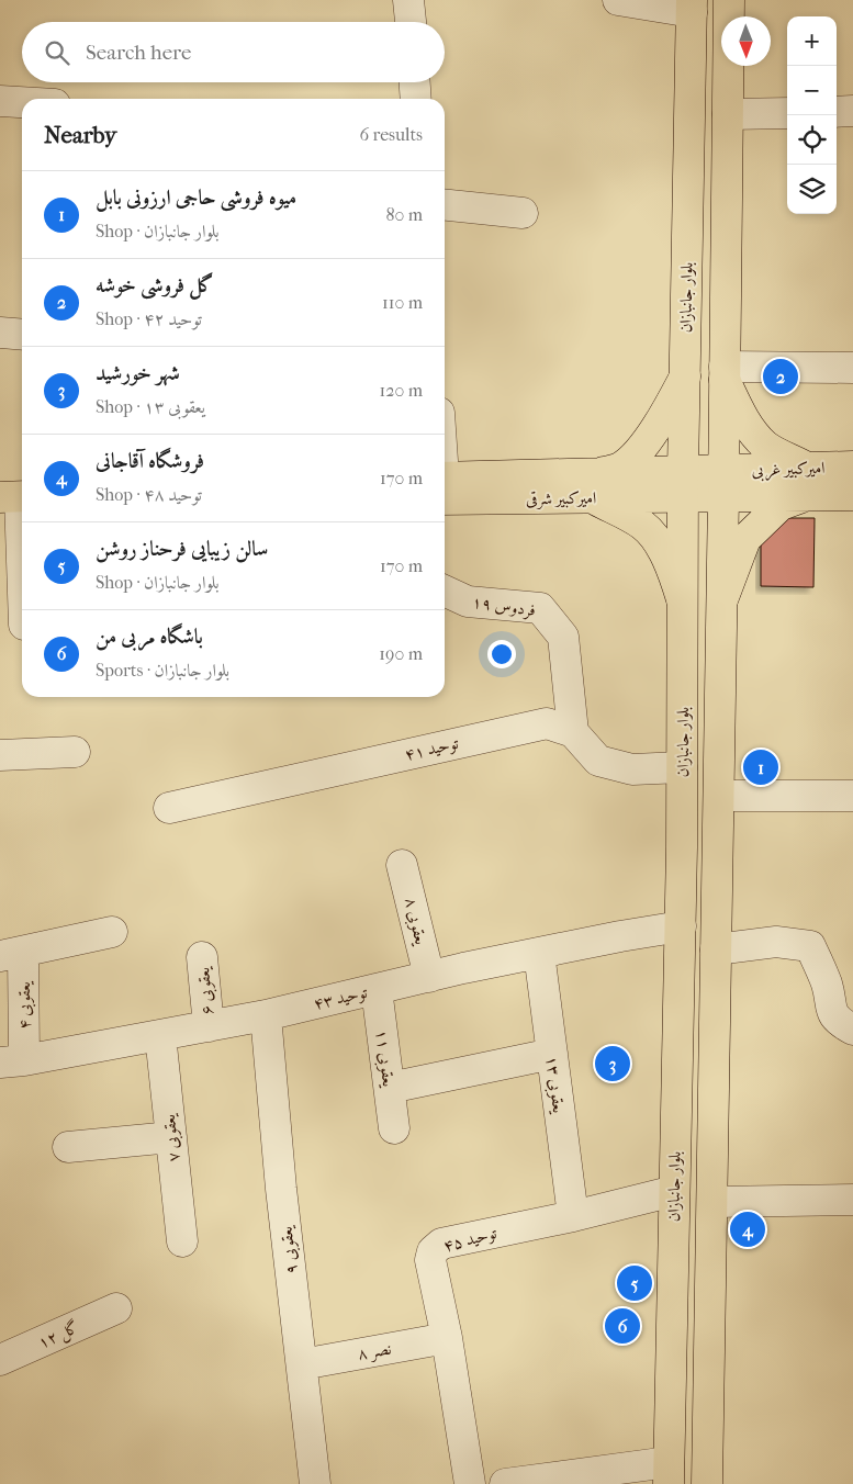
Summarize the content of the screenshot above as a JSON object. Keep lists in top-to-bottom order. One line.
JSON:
{"streets":{"main road":["بلوار جانبازان","امیرکبیر غربی","امیرکبیر شرقی"],"street":["فردوس ۱۹","توحید ۴۱","یعقوبی ۸","یعقوبی ۶","توحید ۴۳","یعقوبی ۴","یعقوبی ۱۱","یعقوبی ۱۳","یعقوبی ۷","توحید ۴۵","یعقوبی ۹","گل ۱۲","نصر ۸"]},"crossings":[["بلوار جانبازان","امیرکبیر غربی"],["بلوار جانبازان","امیرکبیر شرقی"],["بلوار جانبازان","توحید ۴۳"],["بلوار جانبازان","توحید ۴۵"],["امیرکبیر غربی","امیرکبیر شرقی"],["فردوس ۱۹","توحید ۴۱"],["یعقوبی ۸","توحید ۴۳"],["یعقوبی ۶","توحید ۴۳"],["توحید ۴۳","یعقوبی ۴"],["توحید ۴۳","یعقوبی ۱۱"],["توحید ۴۳","یعقوبی ۱۳"],["توحید ۴۳","یعقوبی ۷"],["توحید ۴۳","یعقوبی ۹"],["یعقوبی ۱۳","توحید ۴۵"],["توحید ۴۵","نصر ۸"],["یعقوبی ۹","نصر ۸"]],"north":"bottom","page":{"map_buttons":["+","−"],"search":"Search here","heading":["Nearby","6 results"],"list":[{"mark":"1","name":"میوه فروشی حاجی ارزونی بابل","note":"Shop · بلوار جانبازان","value":"80 m"},{"mark":"2","name":"گل فروشی خوشه","note":"Shop · توحید ۴۲","value":"110 m"},{"mark":"3","name":"شهر خورشید","note":"Shop · یعقوبی ۱۳","value":"120 m"},{"mark":"4","name":"فروشگاه آقاجانی","note":"Shop · توحید ۴۸","value":"170 m"},{"mark":"5","name":"سالن زیبایی فرحناز روشن","note":"Shop · بلوار جانبازان","value":"170 m"},{"mark":"6","name":"باشگاه مربی من","note":"Sports · بلوار جانبازان","value":"190 m"}],"pins":["2","1","3","4","5","6"]}}
